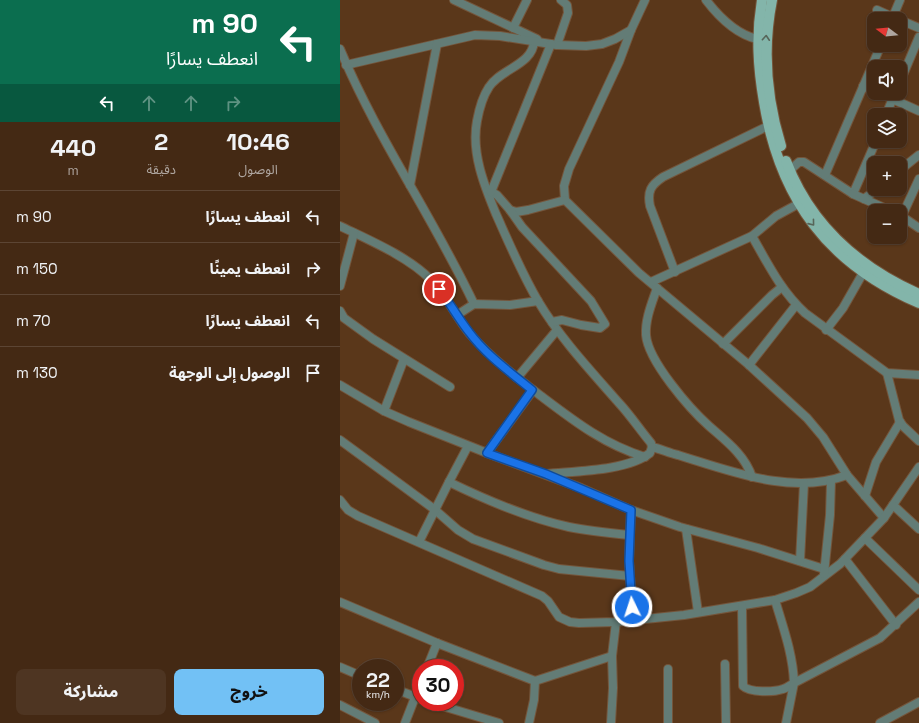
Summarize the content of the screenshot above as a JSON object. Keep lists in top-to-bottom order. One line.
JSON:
{"north":"left","page":{"turn":["90 m","انعطف يسارًا"],"map_buttons":["+","−"],"eta":["10:46","الوصول","2","دقيقة","440","m"],"list":[{"name":"انعطف يسارًا","value":"90 m"},{"name":"انعطف يمينًا","value":"150 m"},{"name":"انعطف يسارًا","value":"70 m"},{"name":"الوصول إلى الوجهة","value":"130 m"}],"speed":"22 km/h","limit":"30","buttons":["خروج","مشاركة"]}}
